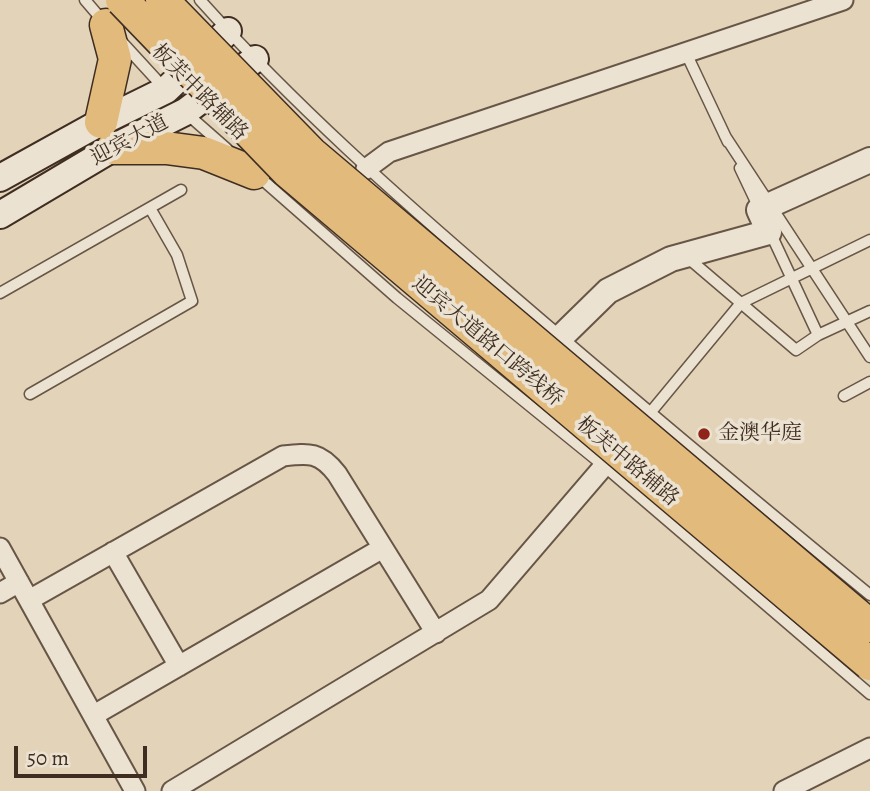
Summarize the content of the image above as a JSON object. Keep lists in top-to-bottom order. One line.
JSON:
{"streets":{"highway":["迎宾大道路口跨线桥"],"main road":["迎宾大道"],"lane":["板芙中路辅路"]},"crossings":[["板芙中路辅路","迎宾大道"],["板芙中路辅路","迎宾大道路口跨线桥"]],"places":["金澳华庭"],"scale_bar":"50 m"}
